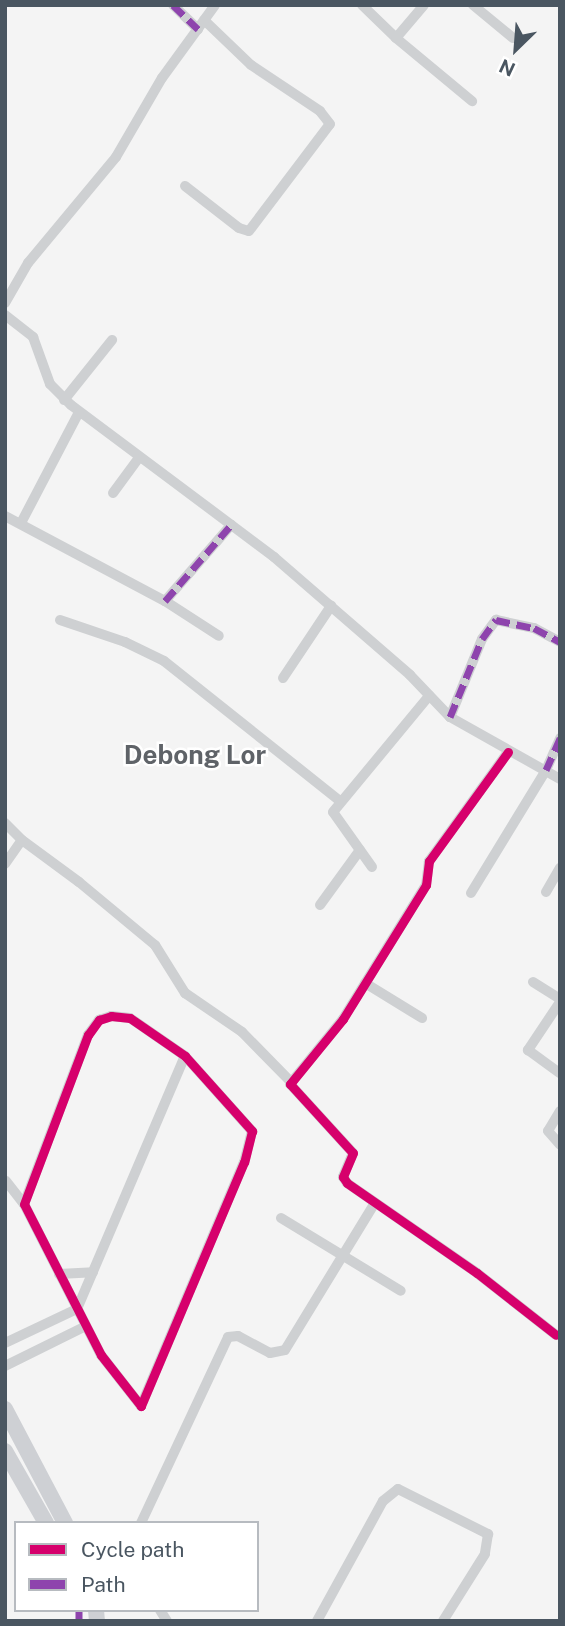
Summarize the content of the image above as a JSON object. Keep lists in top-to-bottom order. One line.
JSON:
{"districts":["Debong Lor"],"legend":["Cycle path","Path"],"north":"bottom left"}
